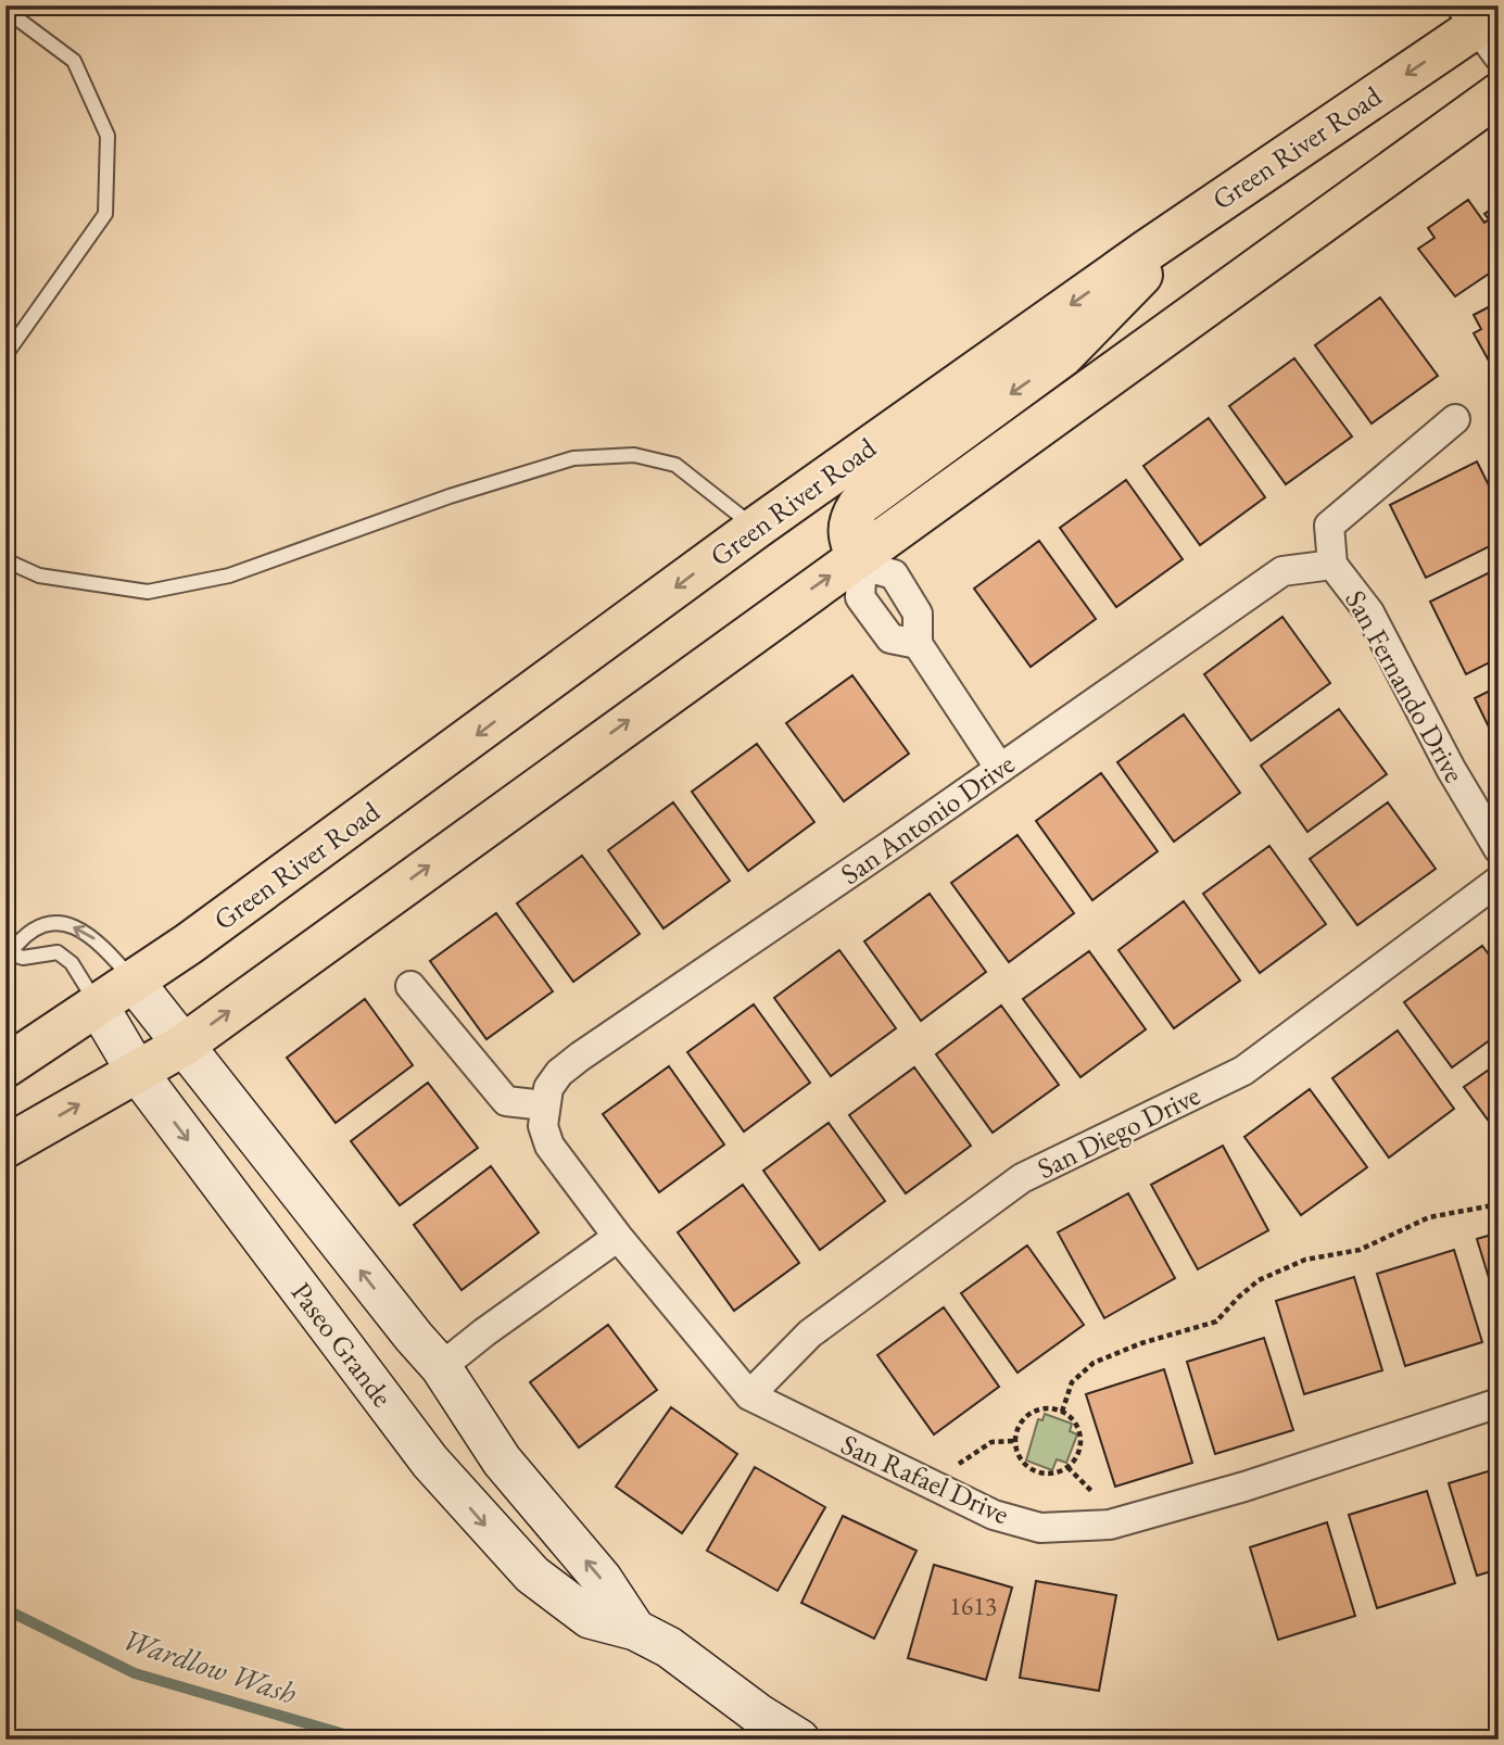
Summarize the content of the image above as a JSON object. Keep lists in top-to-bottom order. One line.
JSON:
{"streets":{"main road":["Green River Road","Paseo Grande"],"street":["San Fernando Drive","San Antonio Drive","San Diego Drive","San Rafael Drive"]},"crossings":[["Green River Road","Paseo Grande"],["San Fernando Drive","San Antonio Drive"],["San Antonio Drive","San Rafael Drive"],["San Diego Drive","San Rafael Drive"]],"water":["Wardlow Wash"],"house_numbers":["1613"]}
